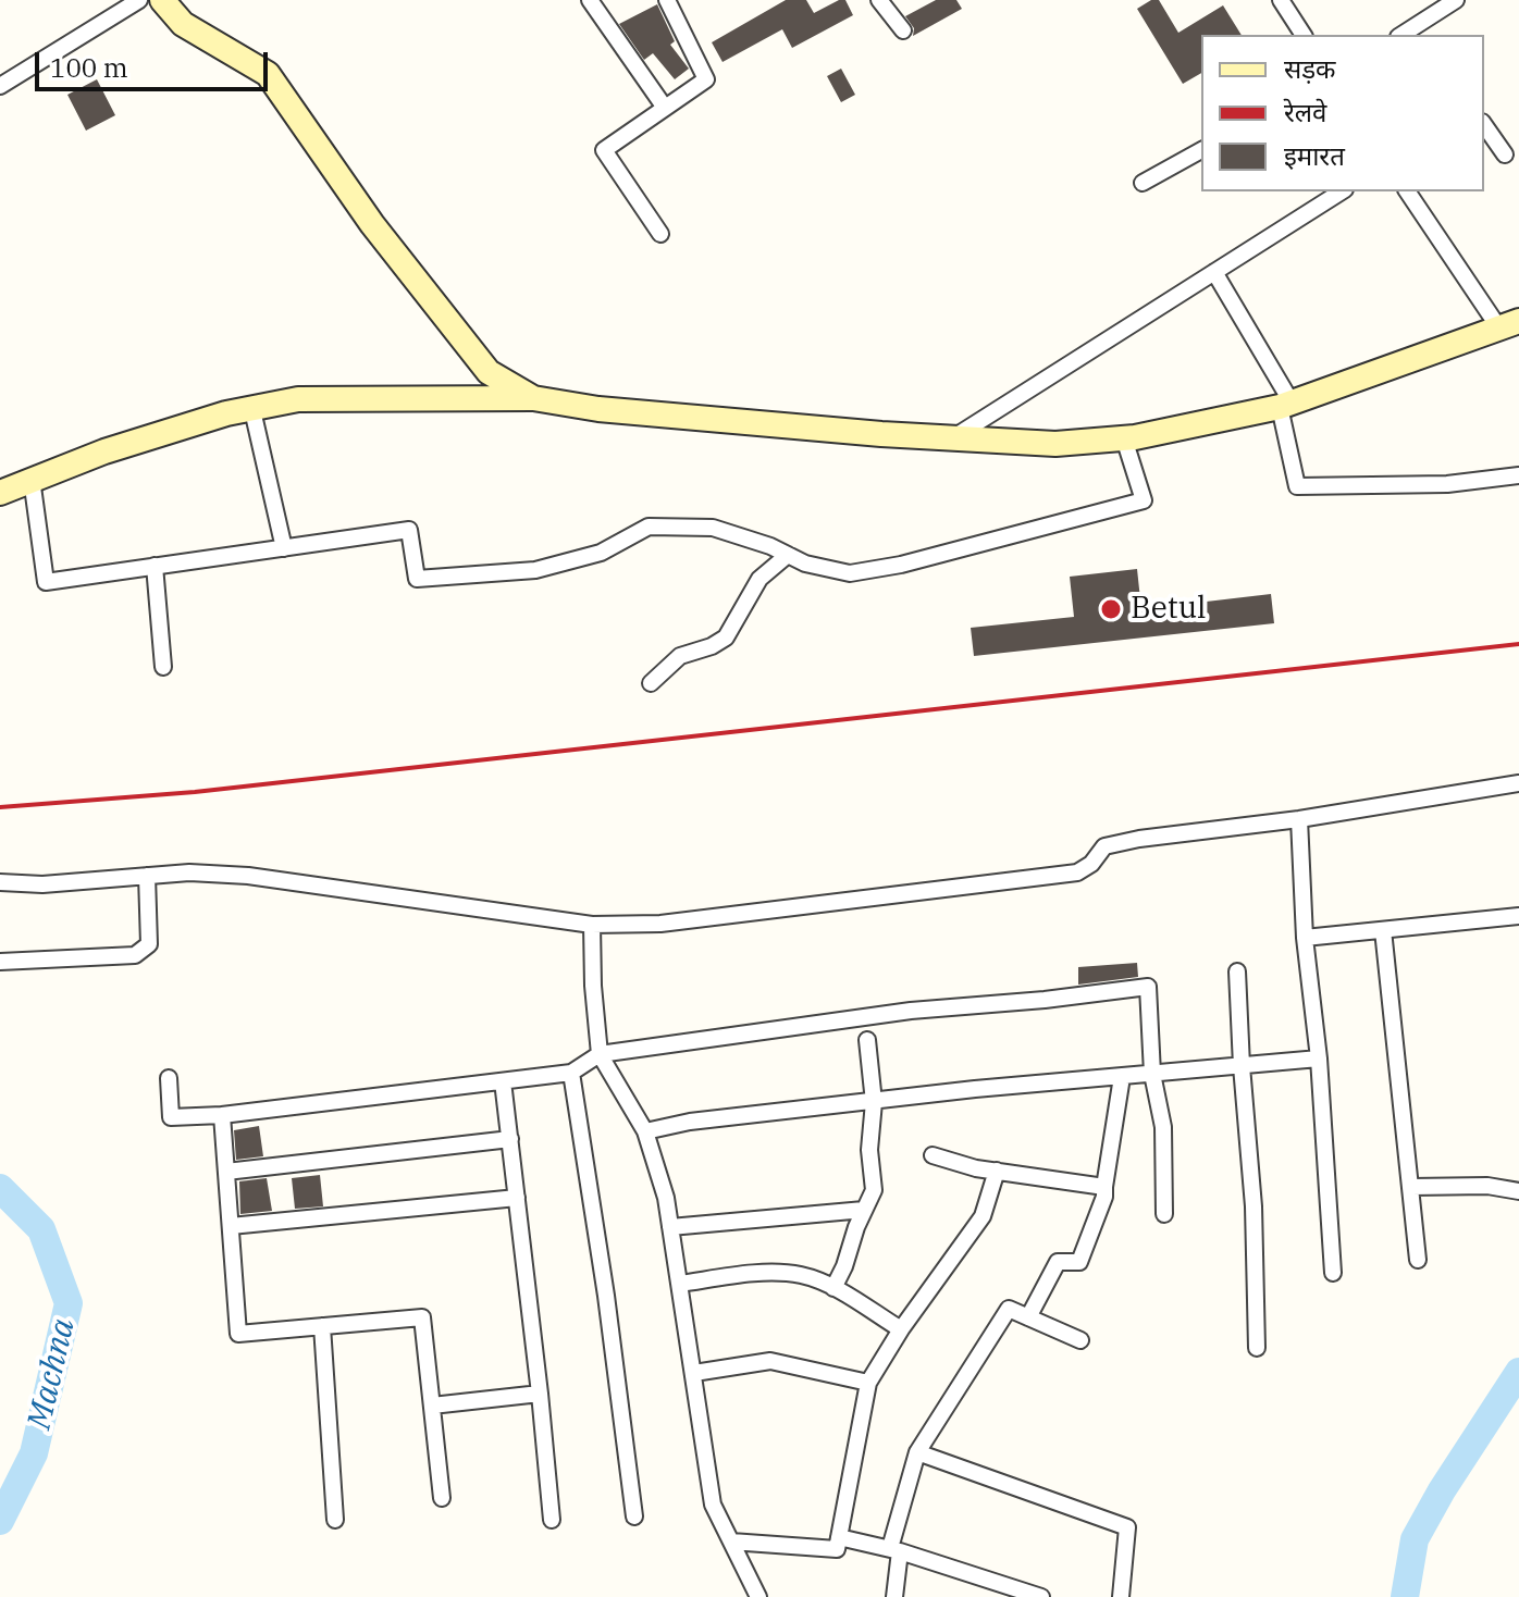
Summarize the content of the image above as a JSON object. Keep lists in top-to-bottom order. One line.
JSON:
{"water":["Machna"],"places":["Betul"],"legend":["सड़क","रेलवे","इमारत"],"scale_bar":"100 m"}
